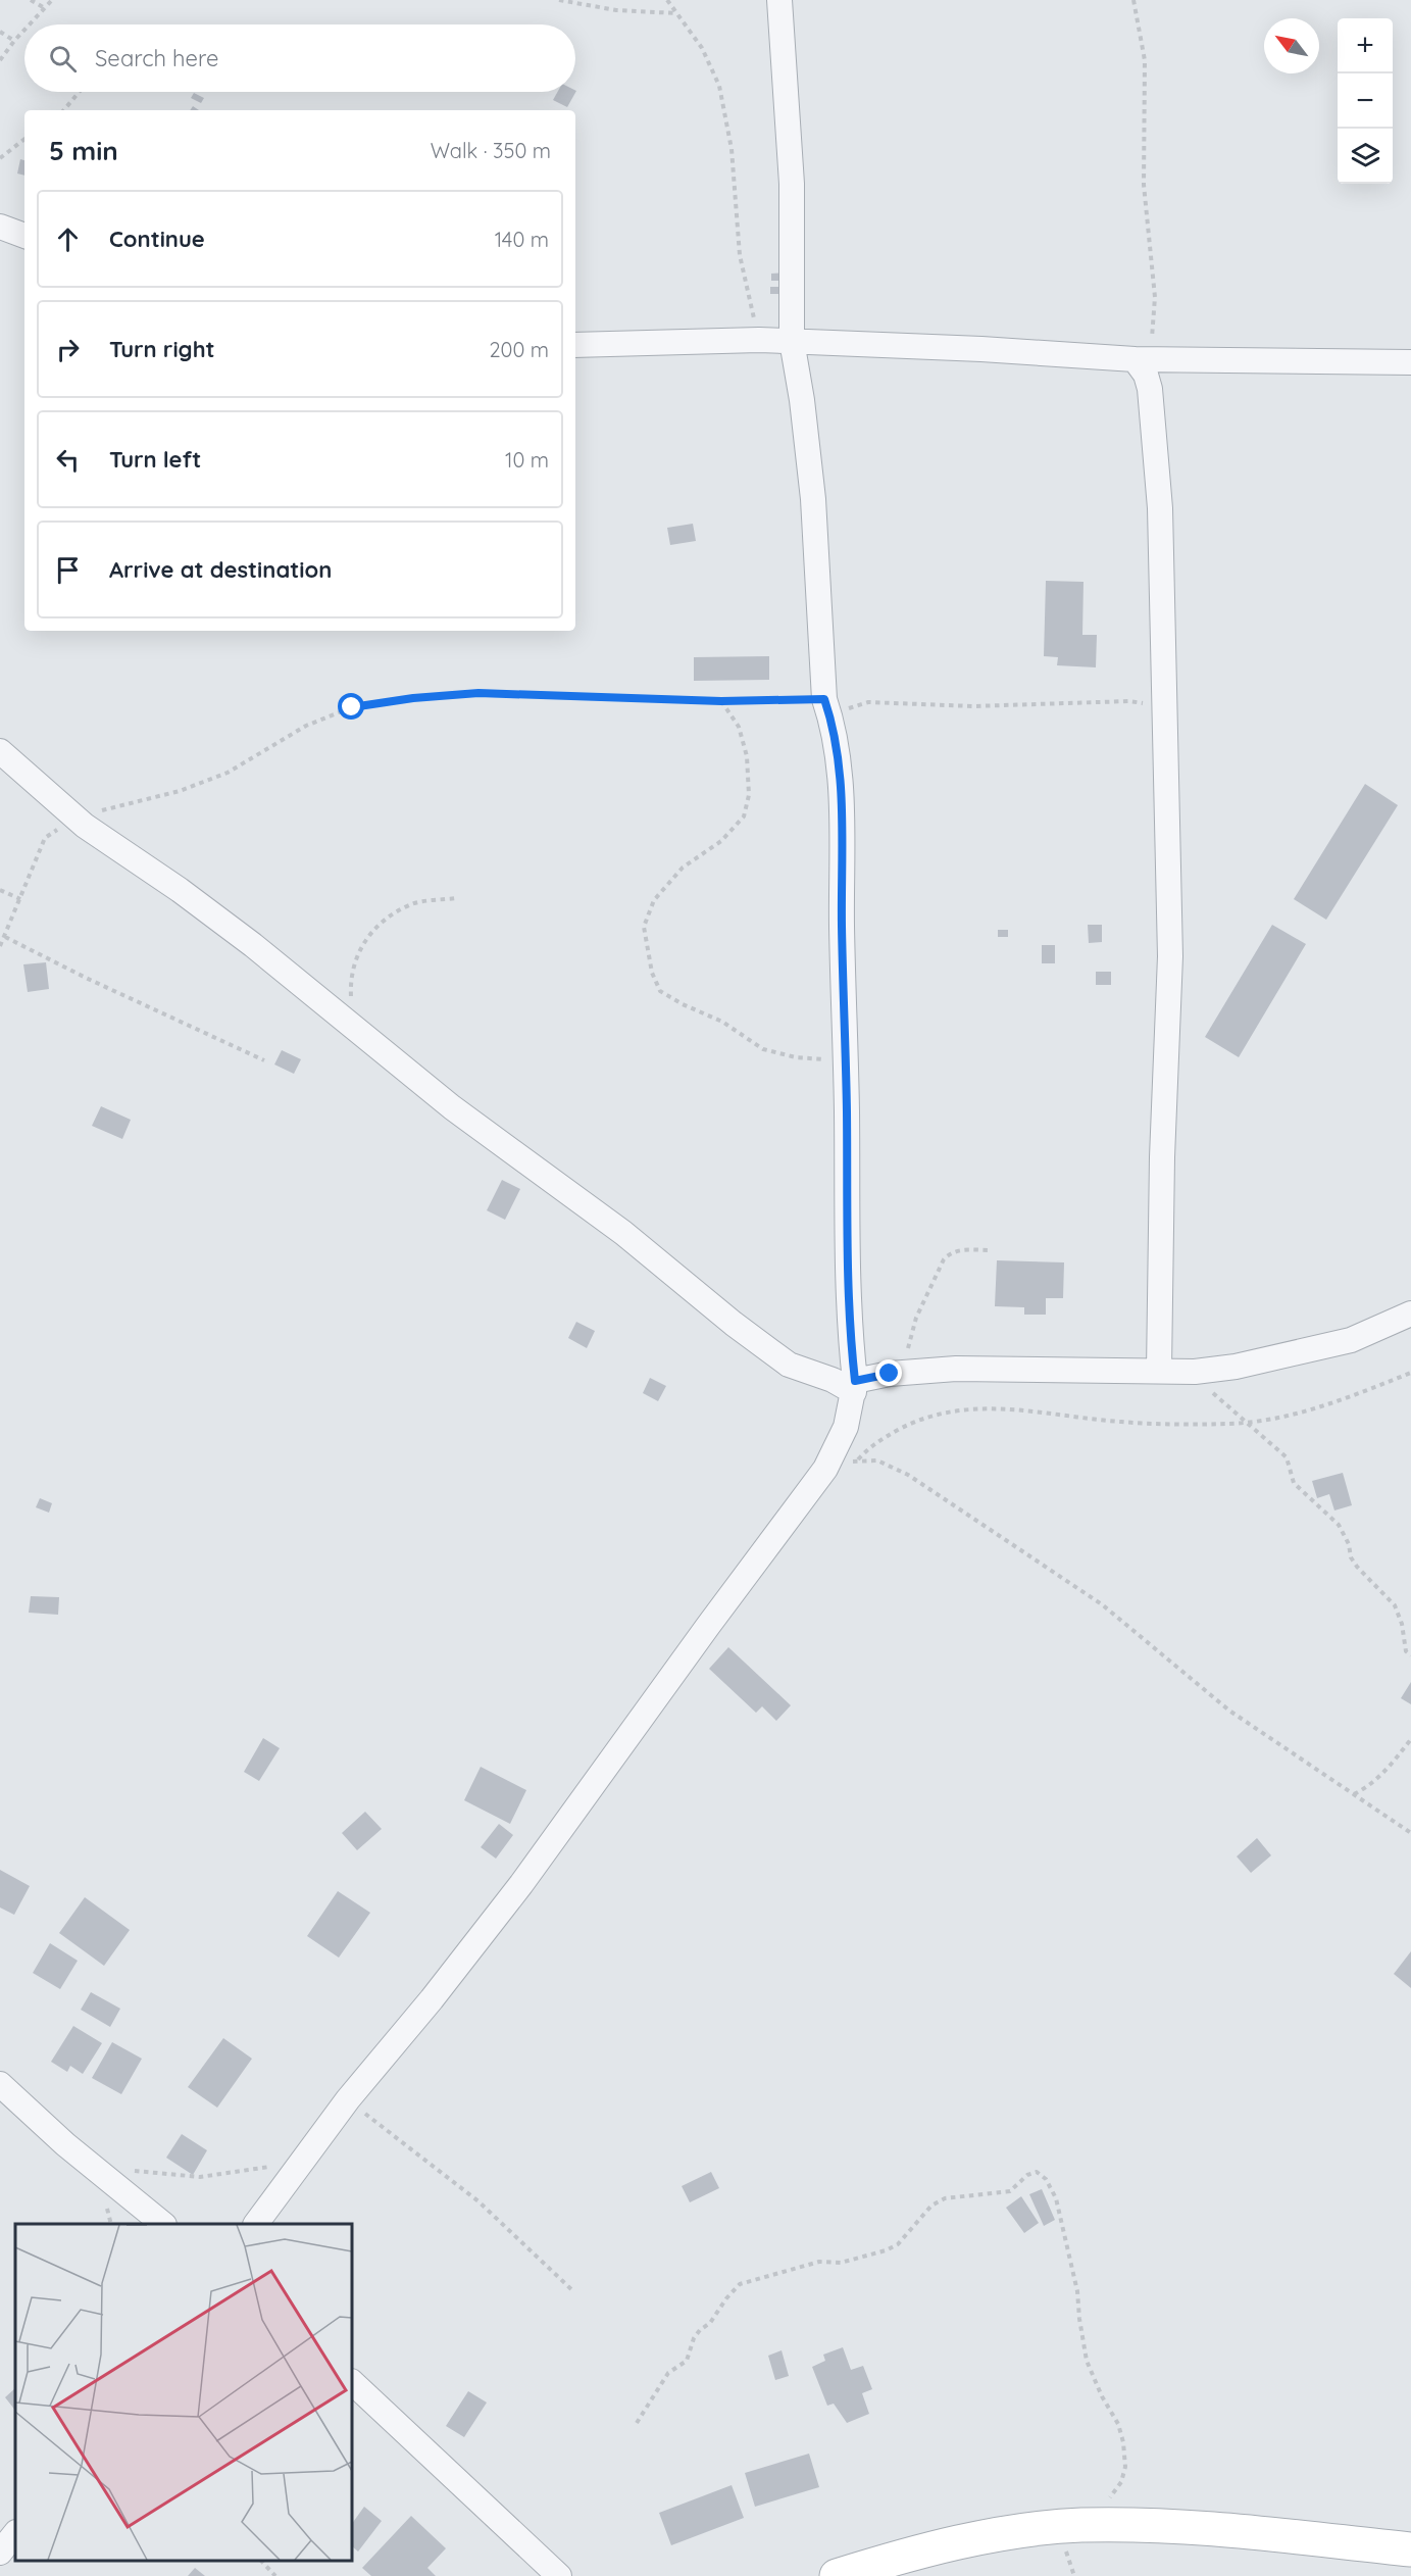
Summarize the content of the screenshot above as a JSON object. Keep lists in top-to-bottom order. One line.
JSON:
{"north":"top left","page":{"map_buttons":["+","−"],"search":"Search here","heading":["5 min","Walk · 350 m"],"list":[["Continue","140 m"],["Turn right","200 m"],["Turn left","10 m"],"Arrive at destination"]}}
